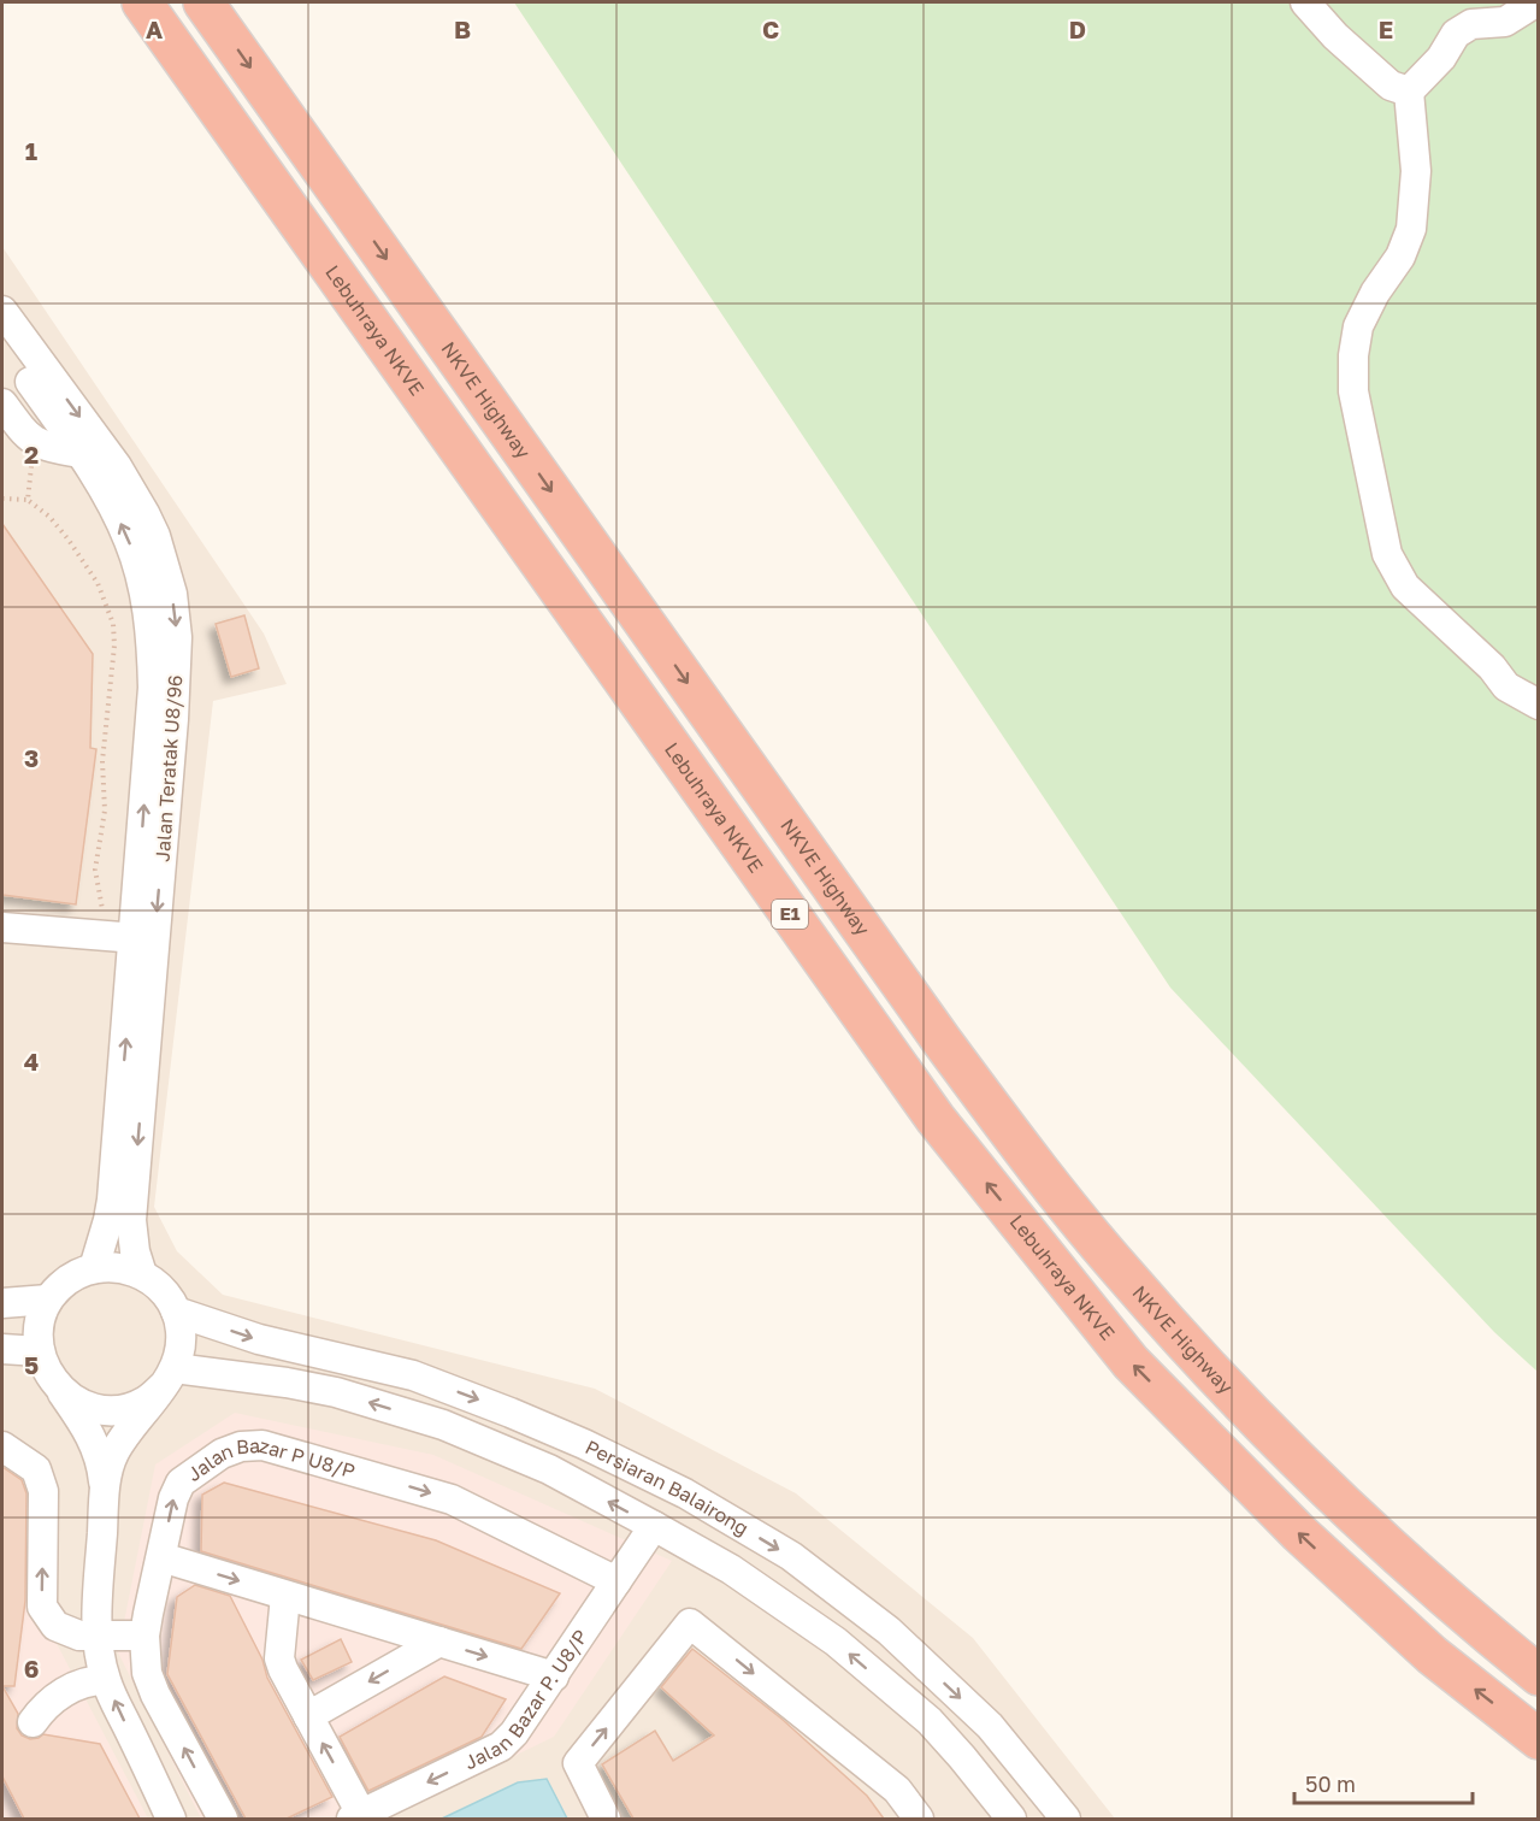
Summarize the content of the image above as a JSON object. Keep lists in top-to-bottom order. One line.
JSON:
{"streets":{"highway":["Lebuhraya NKVE","NKVE Highway","E1"],"street":["Jalan Teratak U8/96","Jalan Bazar P U8/P","Persiaran Balairong","Jalan Bazar P. U8/P"]},"crossings":[["Jalan Teratak U8/96","Persiaran Balairong"],["Jalan Bazar P U8/P","Jalan Bazar P. U8/P"],["Persiaran Balairong","Jalan Bazar P. U8/P"]],"one_way":["Lebuhraya NKVE","NKVE Highway"],"scale_bar":"50 m","grid":{"columns":["A","B","C","D","E"],"rows":["1","2","3","4","5","6"]}}
